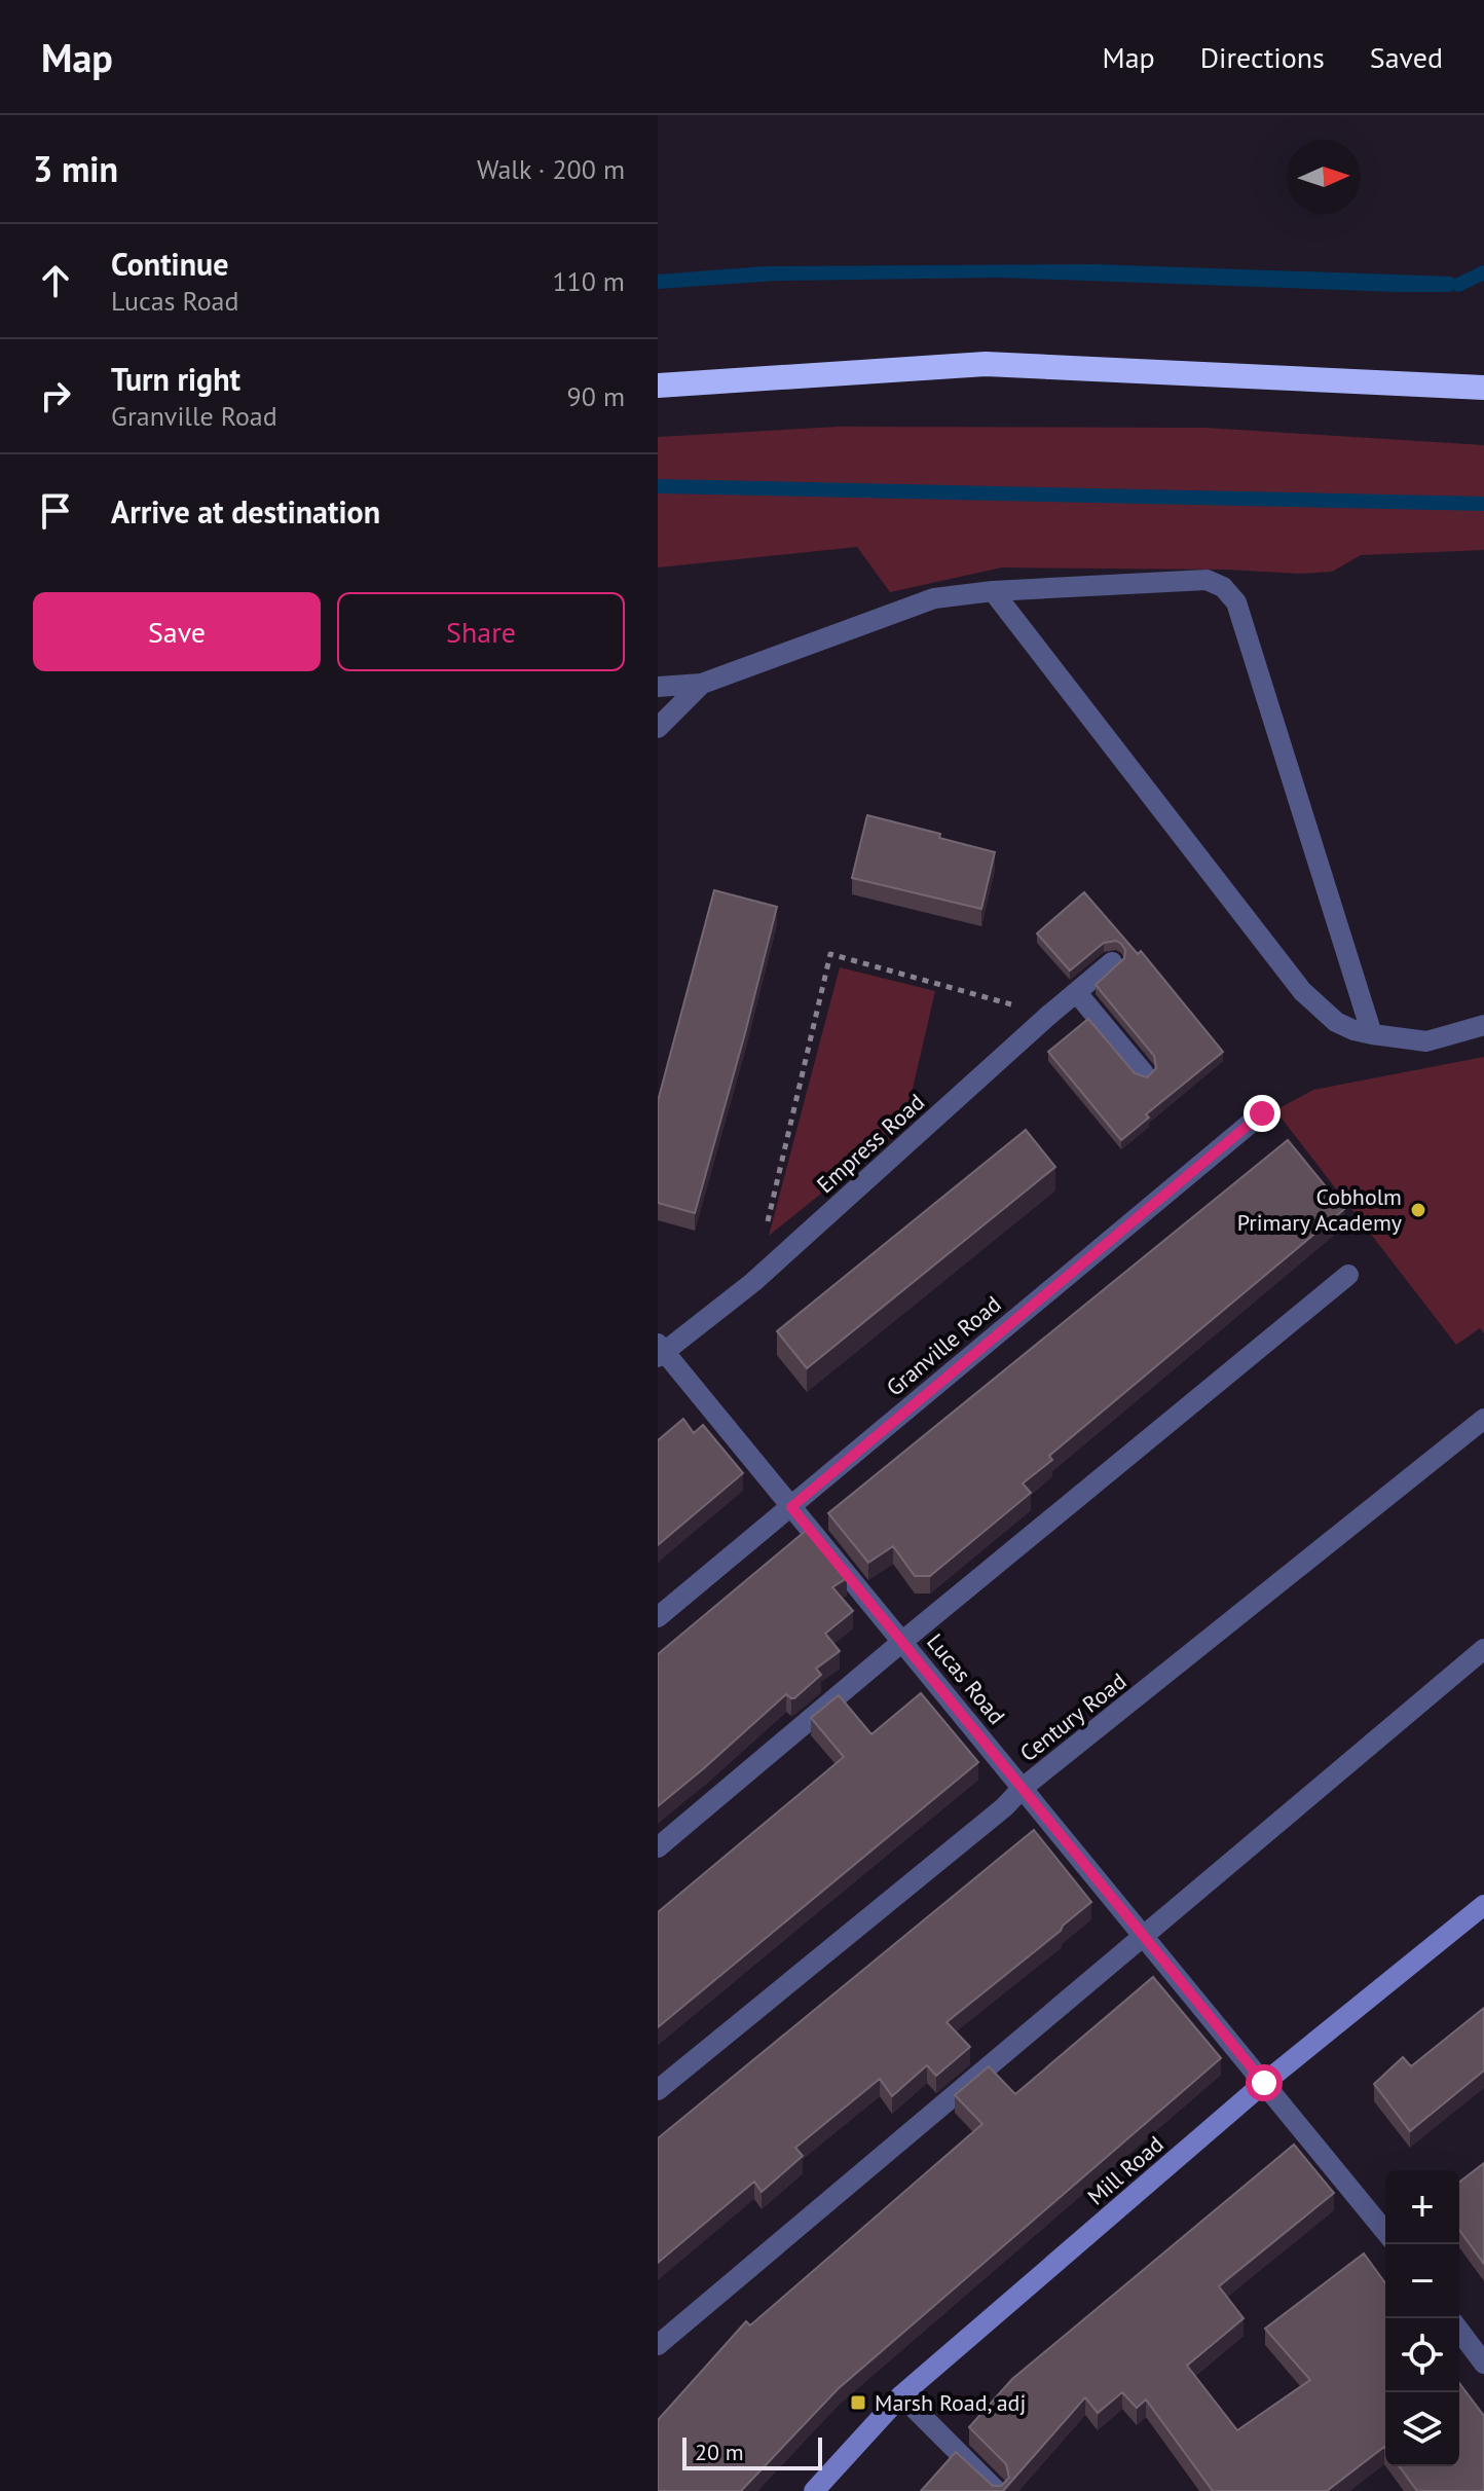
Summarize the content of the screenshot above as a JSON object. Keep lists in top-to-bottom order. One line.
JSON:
{"streets":{"street":["Empress Road","Granville Road","Lucas Road","Century Road","Mill Road"]},"crossings":[["Empress Road","Lucas Road"],["Granville Road","Lucas Road"],["Lucas Road","Century Road"],["Lucas Road","Mill Road"]],"places":{"other":["Cobholm Primary Academy"],"transit":["Marsh Road, adj"]},"scale_bar":"20 m","north":"right","page":{"header":"Map","nav":["Map","Directions","Saved"],"heading":["3 min","Walk · 200 m"],"list":[["Continue","Lucas Road","110 m"],["Turn right","Granville Road","90 m"],"Arrive at destination"],"buttons":["Save","Share"],"map_buttons":["+","−"],"scale":"20 m"}}
